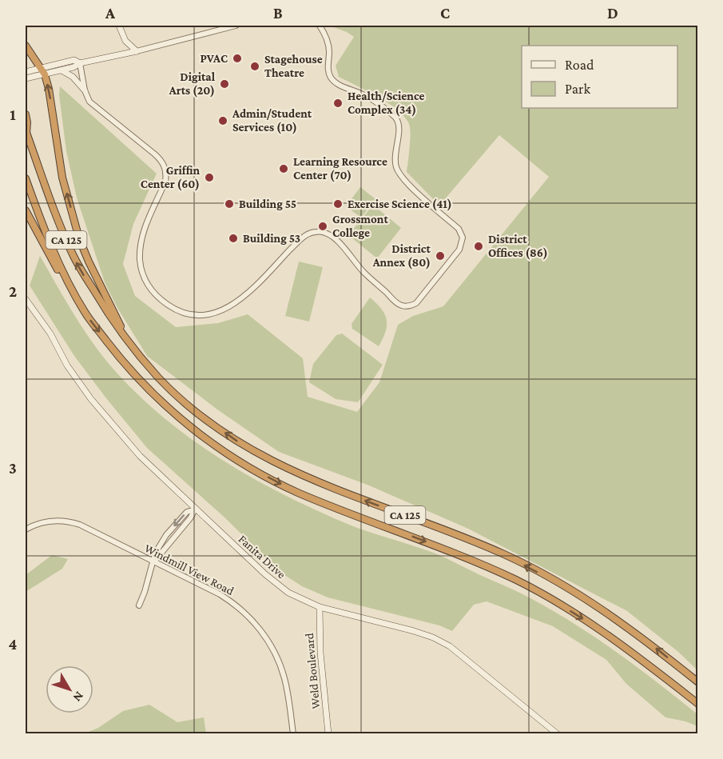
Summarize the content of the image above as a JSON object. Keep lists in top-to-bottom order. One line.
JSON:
{"streets":{"highway":["CA 125"],"main road":["Fanita Drive","Weld Boulevard"],"street":["Windmill View Road"]},"crossings":[["Fanita Drive","Weld Boulevard"]],"places":["PVAC","Stagehouse Theatre","Digital Arts (20)","Health/Science Complex (34)","Admin/Student Services (10)","Learning Resource Center (70)","Griffin Center (60)","Building 55","Exercise Science (41)","Grossmont College","Building 53","District Offices (86)","District Annex (80)"],"legend":["Road","Park"],"north":"bottom right","grid":{"columns":["A","B","C","D"],"rows":["1","2","3","4"]}}
